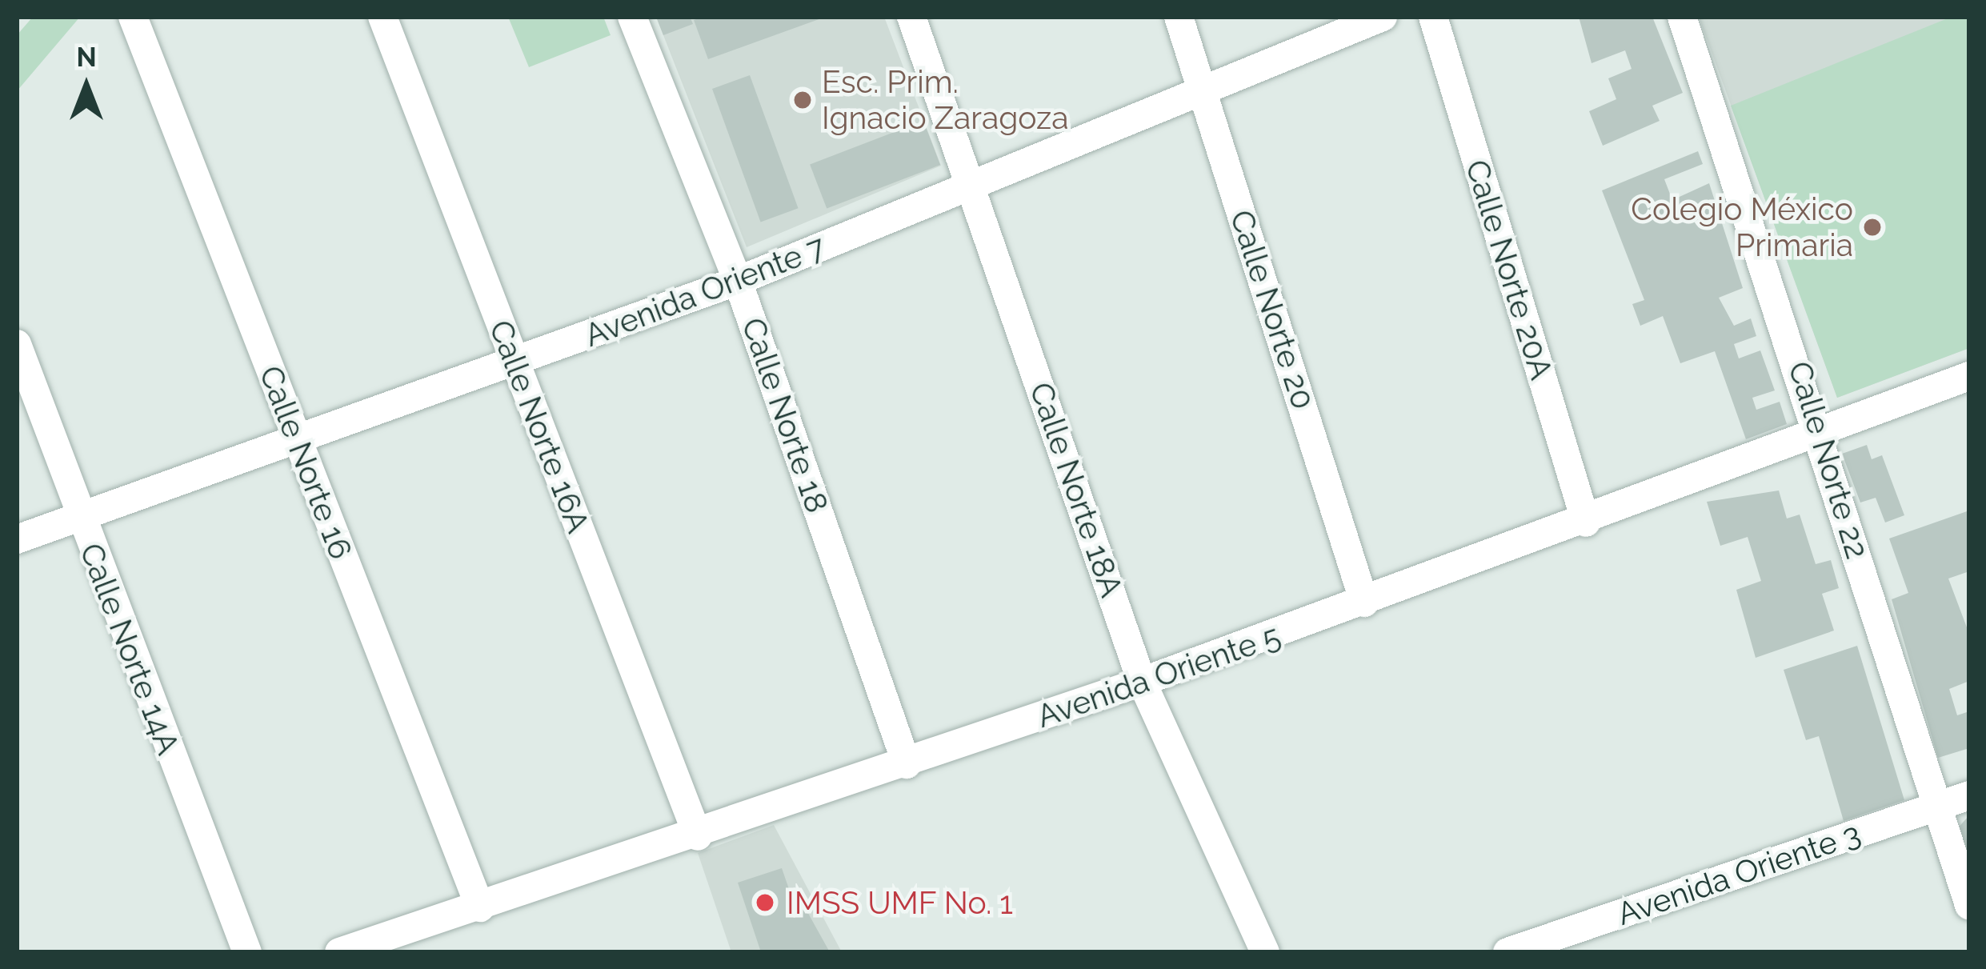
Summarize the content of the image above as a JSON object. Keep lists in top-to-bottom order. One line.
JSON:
{"streets":{"street":["Calle Norte 20A","Avenida Oriente 7","Calle Norte 20","Calle Norte 18","Calle Norte 16A","Calle Norte 22","Calle Norte 16","Calle Norte 18A","Calle Norte 14A","Avenida Oriente 5","Avenida Oriente 3"]},"crossings":[["Calle Norte 20A","Avenida Oriente 5"],["Avenida Oriente 7","Calle Norte 20"],["Avenida Oriente 7","Calle Norte 18"],["Avenida Oriente 7","Calle Norte 16A"],["Avenida Oriente 7","Calle Norte 16"],["Avenida Oriente 7","Calle Norte 18A"],["Avenida Oriente 7","Calle Norte 14A"],["Calle Norte 20","Avenida Oriente 5"],["Calle Norte 18","Avenida Oriente 5"],["Calle Norte 16A","Avenida Oriente 5"],["Calle Norte 22","Avenida Oriente 5"],["Calle Norte 22","Avenida Oriente 3"],["Calle Norte 16","Avenida Oriente 5"],["Calle Norte 18A","Avenida Oriente 5"]],"places":["Esc. Prim. Ignacio Zaragoza","Colegio México Primaria","IMSS UMF No. 1"],"north":"top"}
